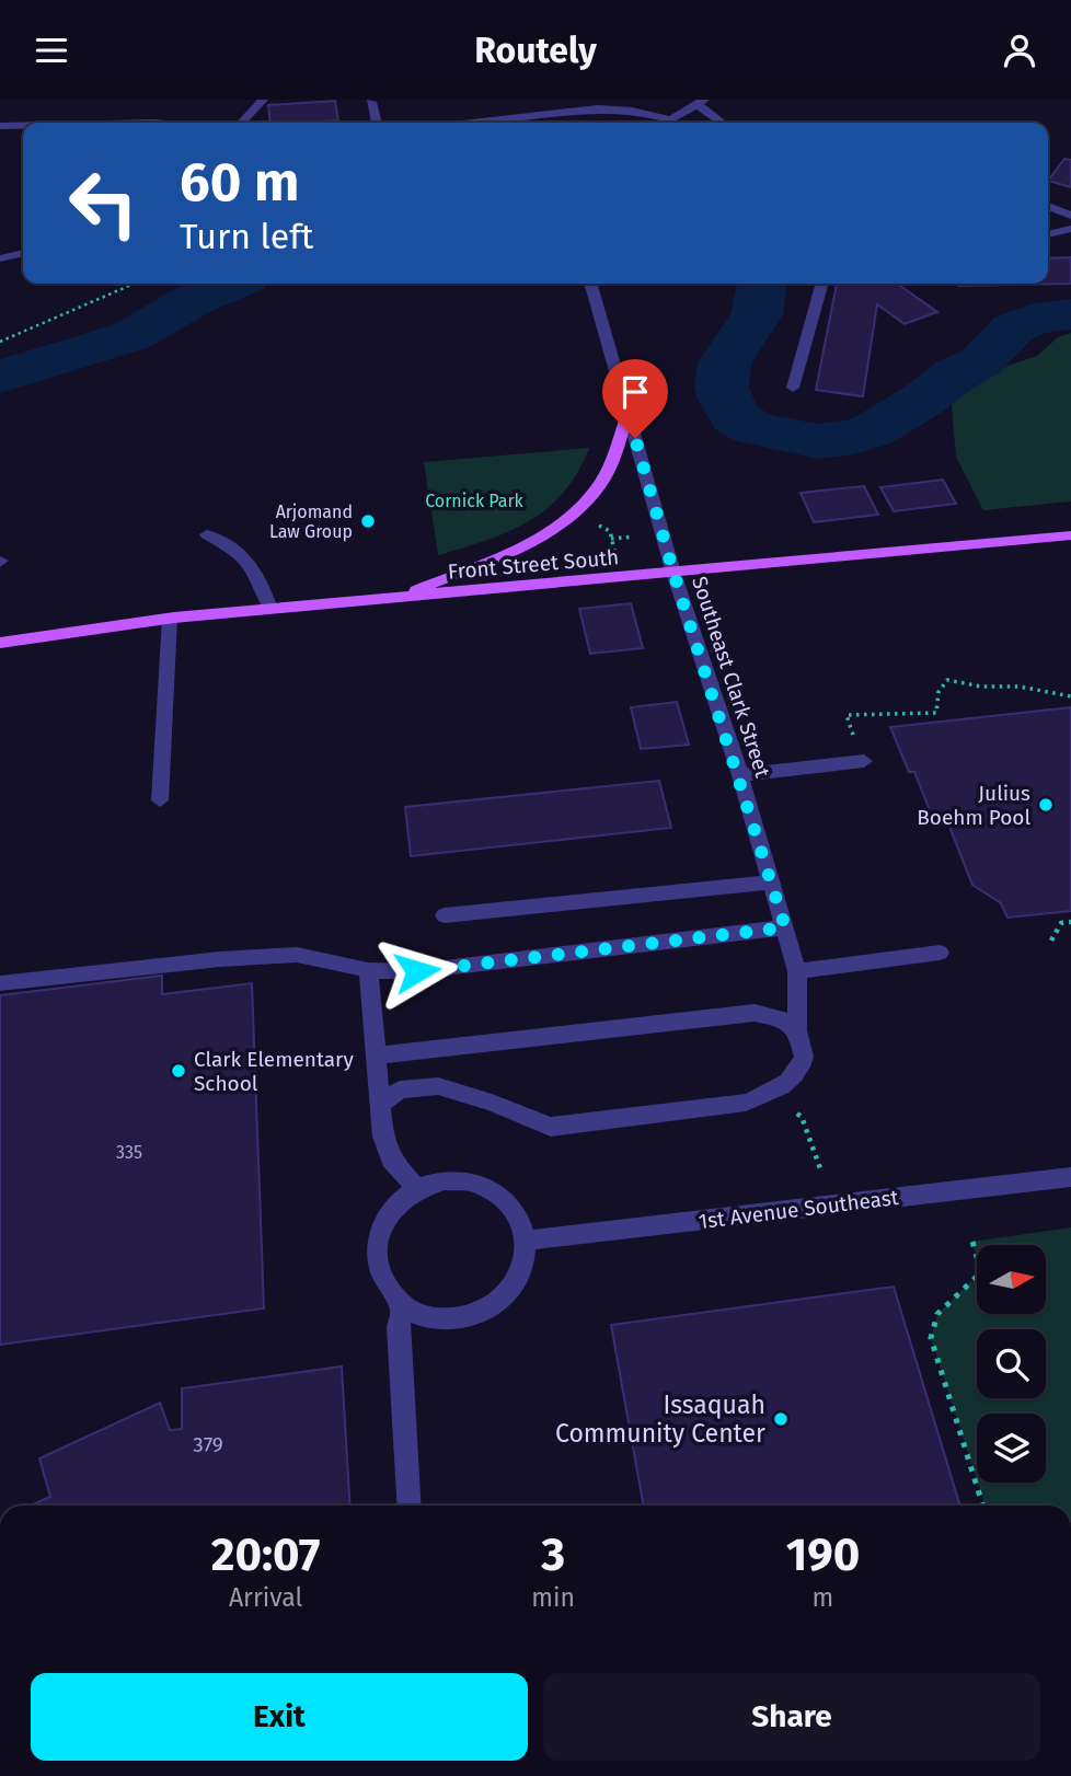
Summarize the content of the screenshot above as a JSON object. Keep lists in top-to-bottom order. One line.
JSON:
{"streets":{"main road":["Front Street South"],"street":["Southeast Clark Street","1st Avenue Southeast"]},"crossings":[["Front Street South","Southeast Clark Street"]],"parks":["Cornick Park"],"places":["Arjomand Law Group","Julius Boehm Pool","Clark Elementary School","Issaquah Community Center"],"house_numbers":["335","379"],"north":"right","page":{"header":"Routely","turn":["60 m","Turn left"],"eta":["20:07","Arrival","3","min","190","m"],"buttons":["Exit","Share"]}}
